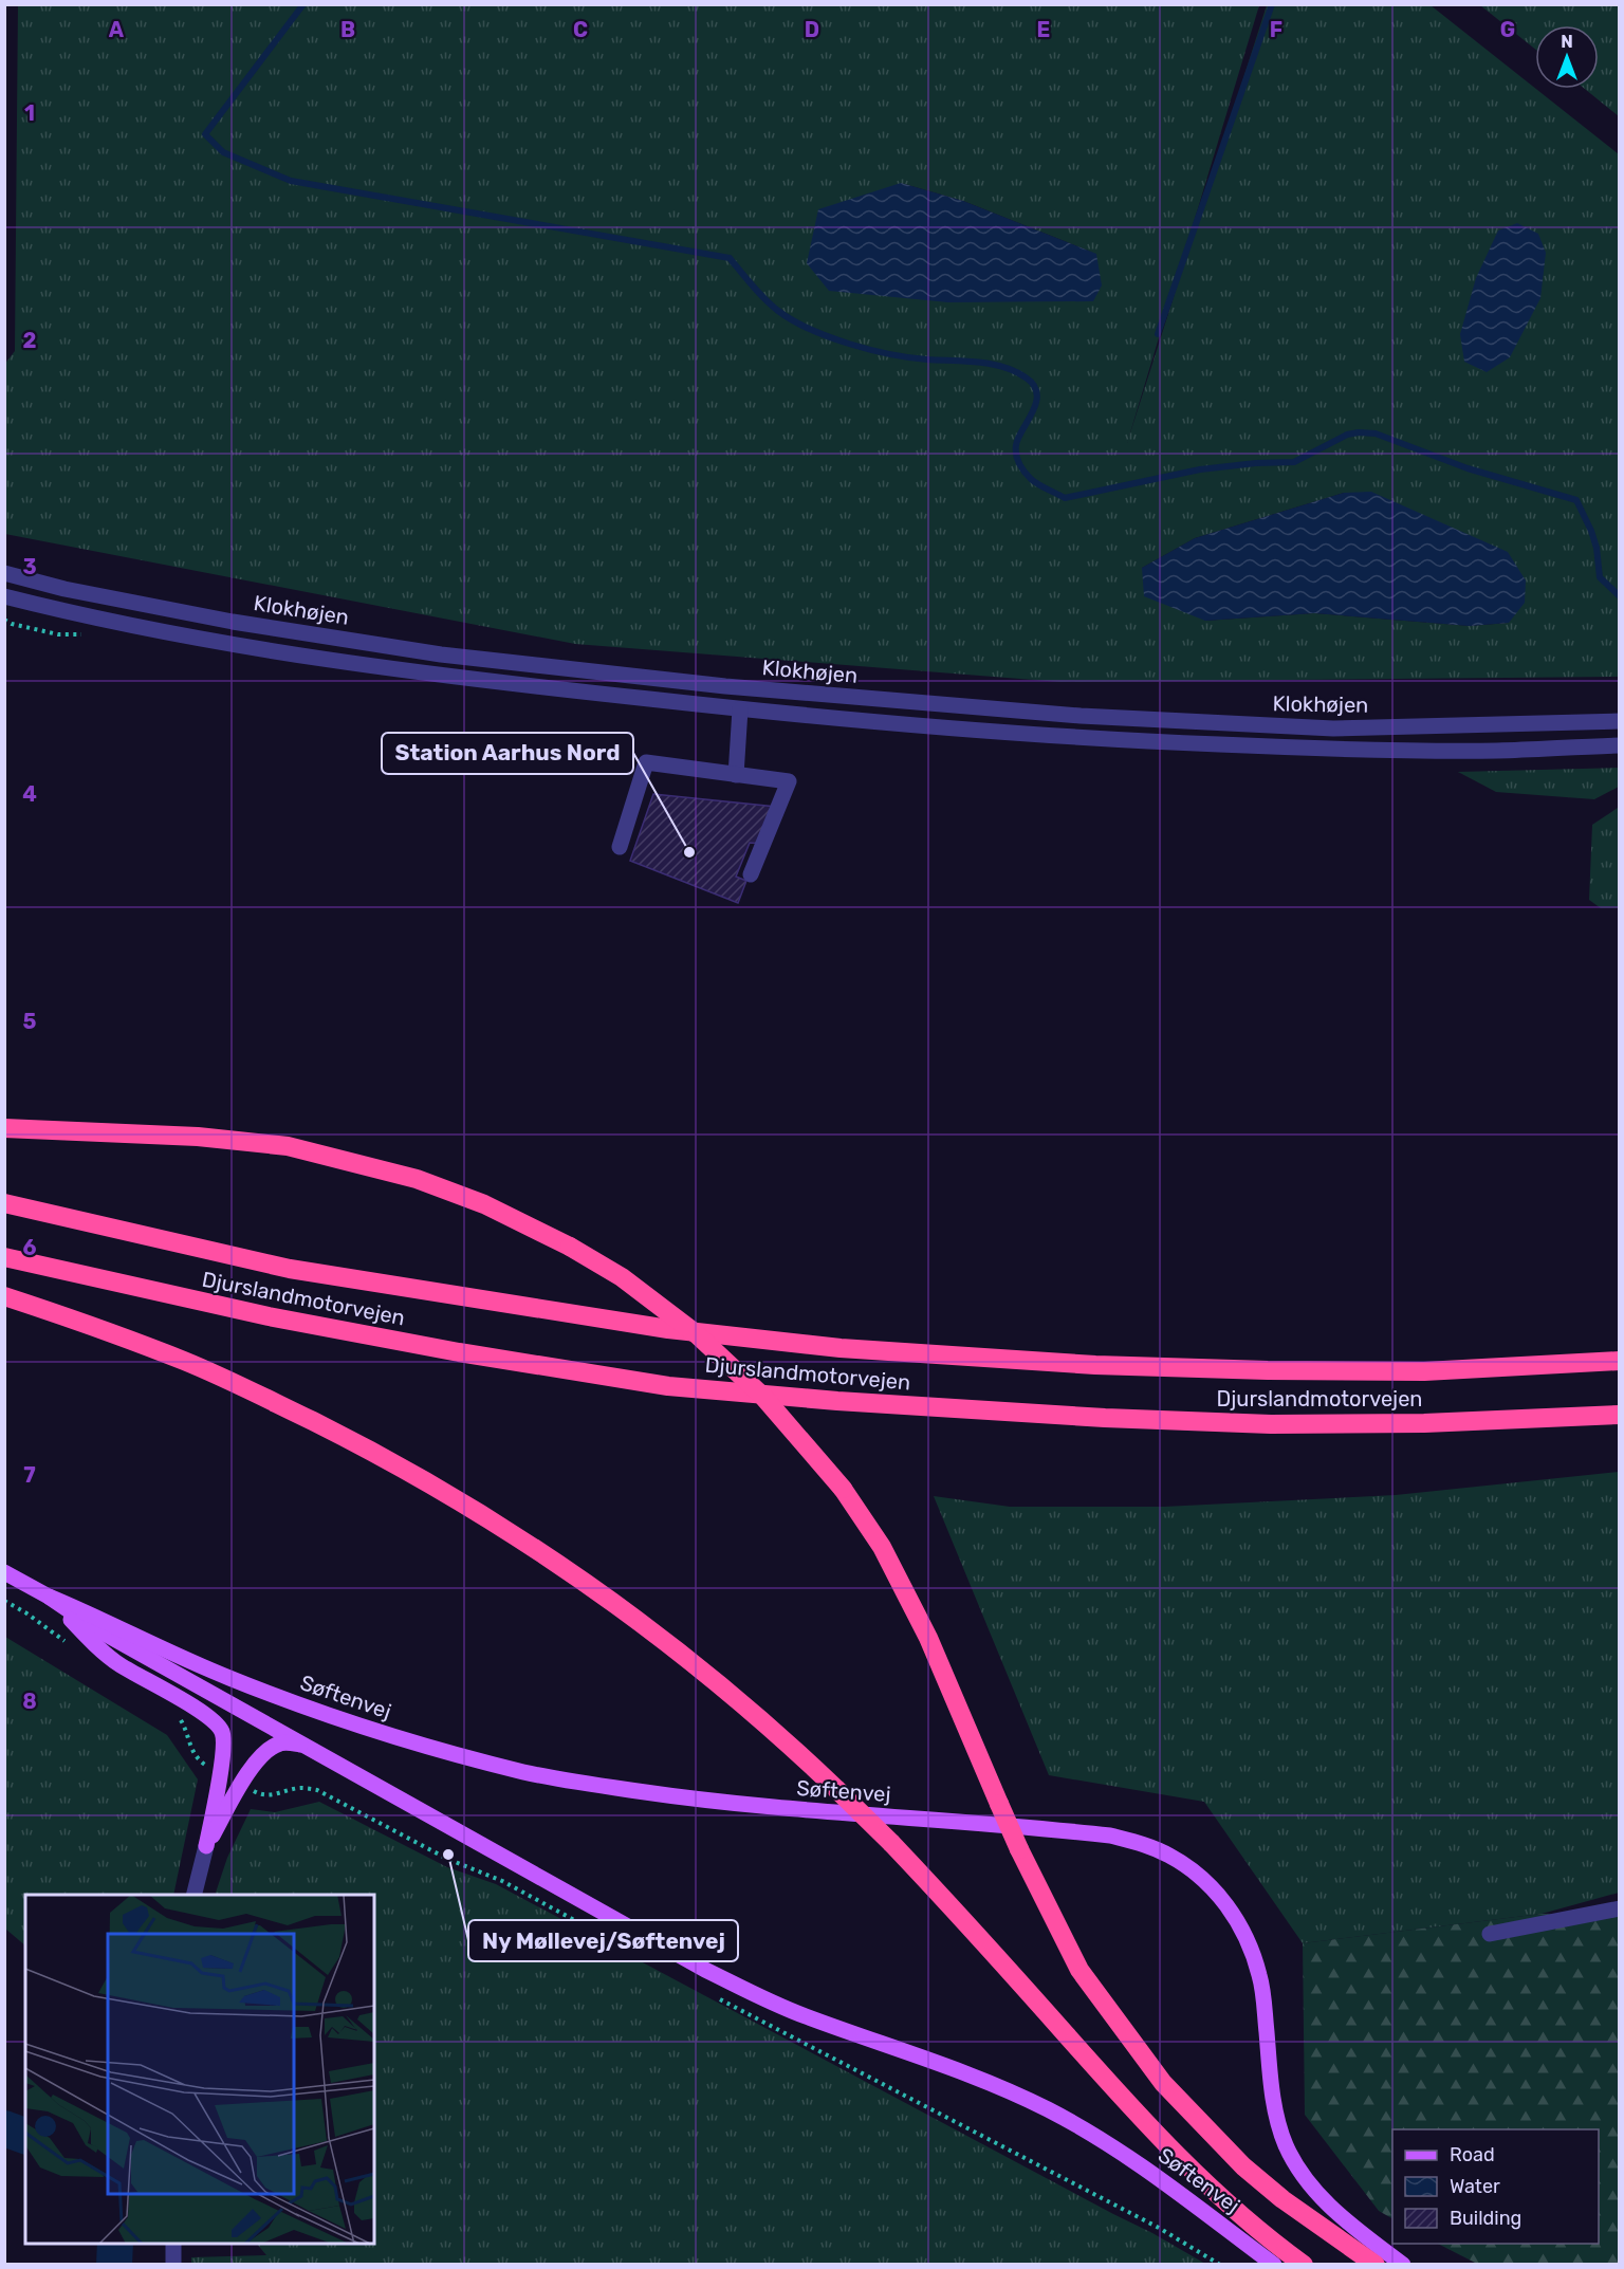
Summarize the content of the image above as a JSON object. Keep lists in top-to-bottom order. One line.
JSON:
{"streets":{"highway":["Djurslandmotorvejen"],"main road":["Søftenvej"],"street":["Klokhøjen"]},"places":["Station Aarhus Nord","Ny Møllevej/Søftenvej"],"legend":["Road","Water","Building"],"north":"top","grid":{"columns":["A","B","C","D","E","F","G"],"rows":["1","2","3","4","5","6","7","8"]}}
